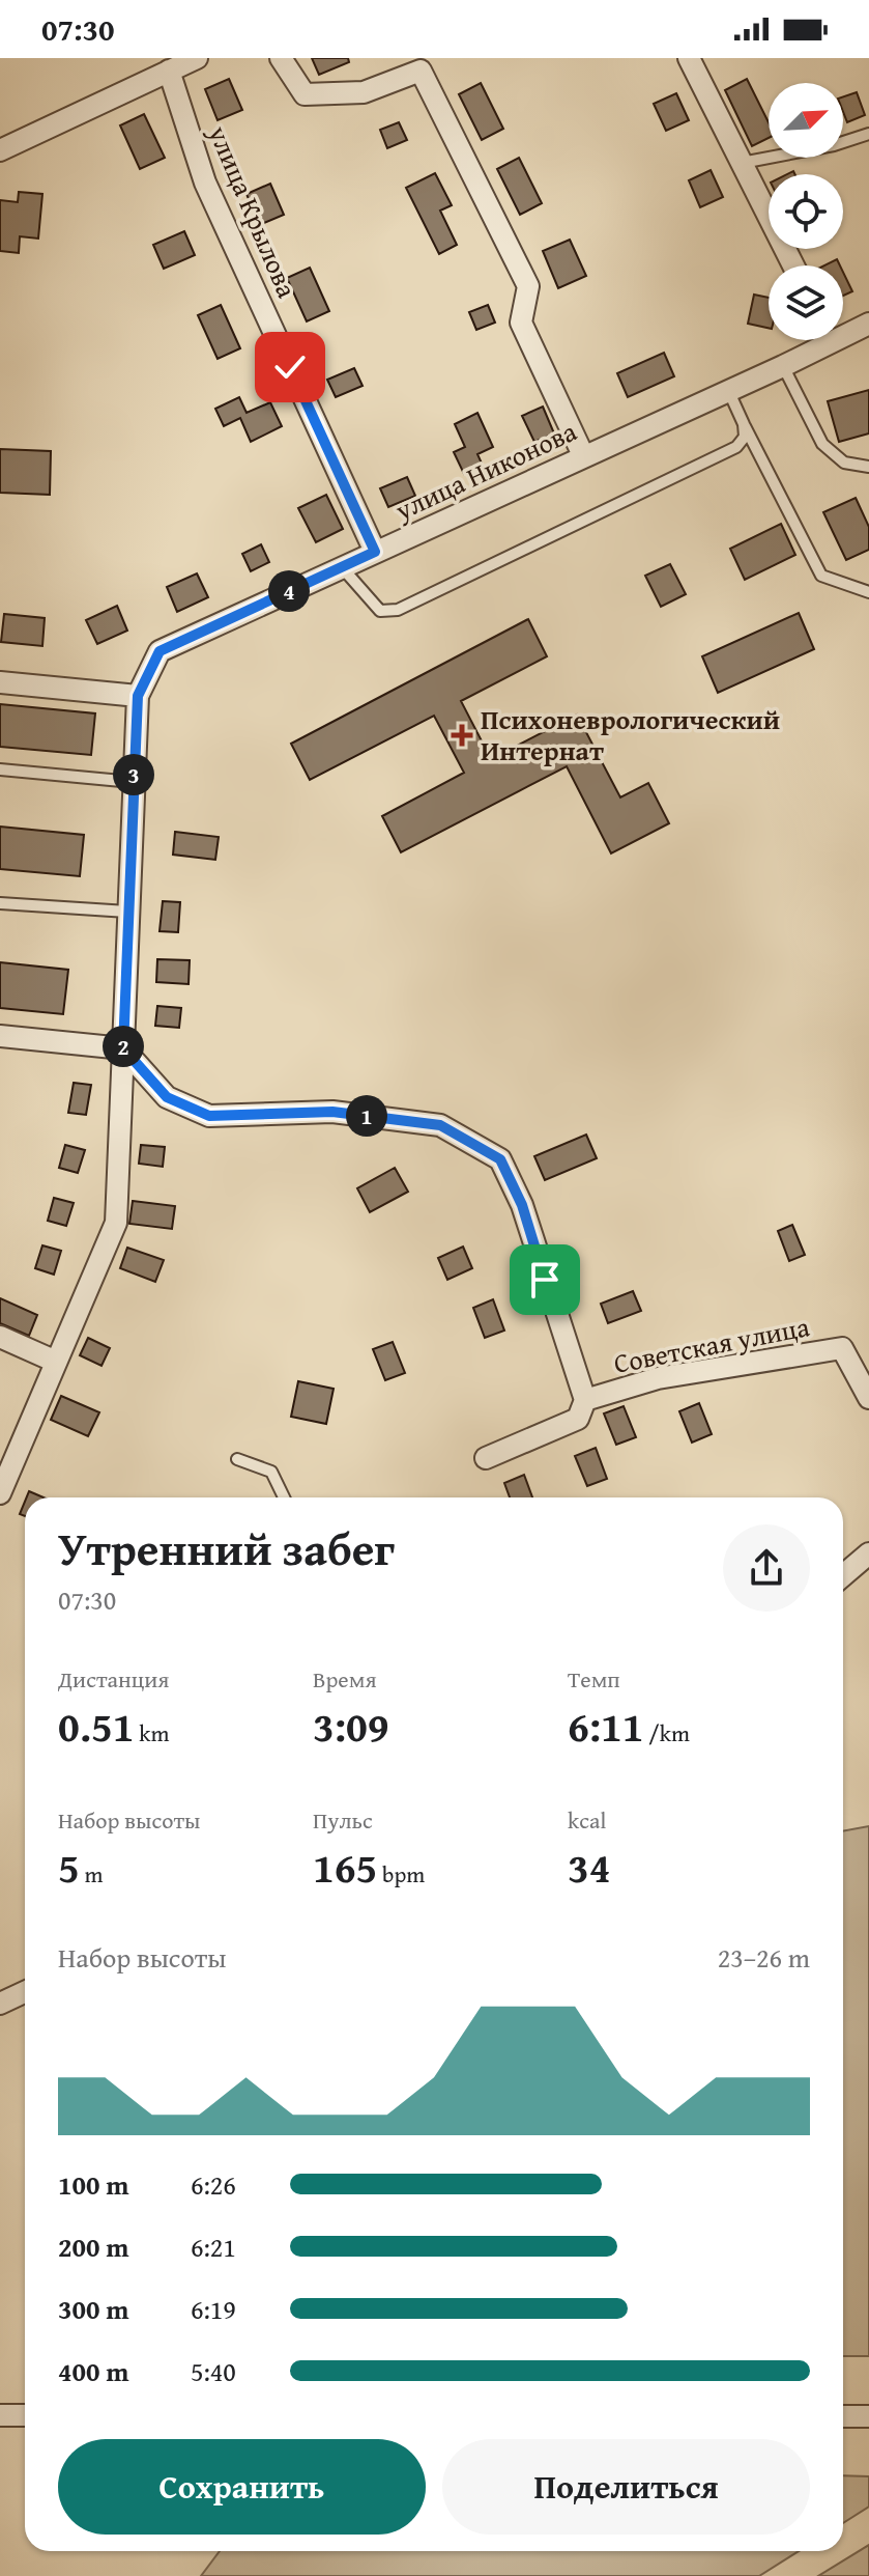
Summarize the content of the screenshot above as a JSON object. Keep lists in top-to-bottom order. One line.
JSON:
{"streets":{"street":["улица Крылова","улица Никонова","Советская улица"]},"crossings":[["улица Крылова","улица Никонова"]],"places":{"health":["Психоневрологический Интернат"]},"north":"top right","page":{"status":"07:30","pins":["4","3","2","1"],"heading":["Утренний забег","07:30"],"stats":[["Дистанция","0.51 km"],["Время","3:09"],["Темп","6:11 /km"],["Набор высоты","5 m"],["Пульс","165 bpm"],["kcal","34"]],"chart":["Набор высоты","23–26 m"],"list":[{"name":"100 m","note":"6:26"},{"name":"200 m","note":"6:21"},{"name":"300 m","note":"6:19"},{"name":"400 m","note":"5:40"}],"buttons":["Сохранить","Поделиться"]}}
